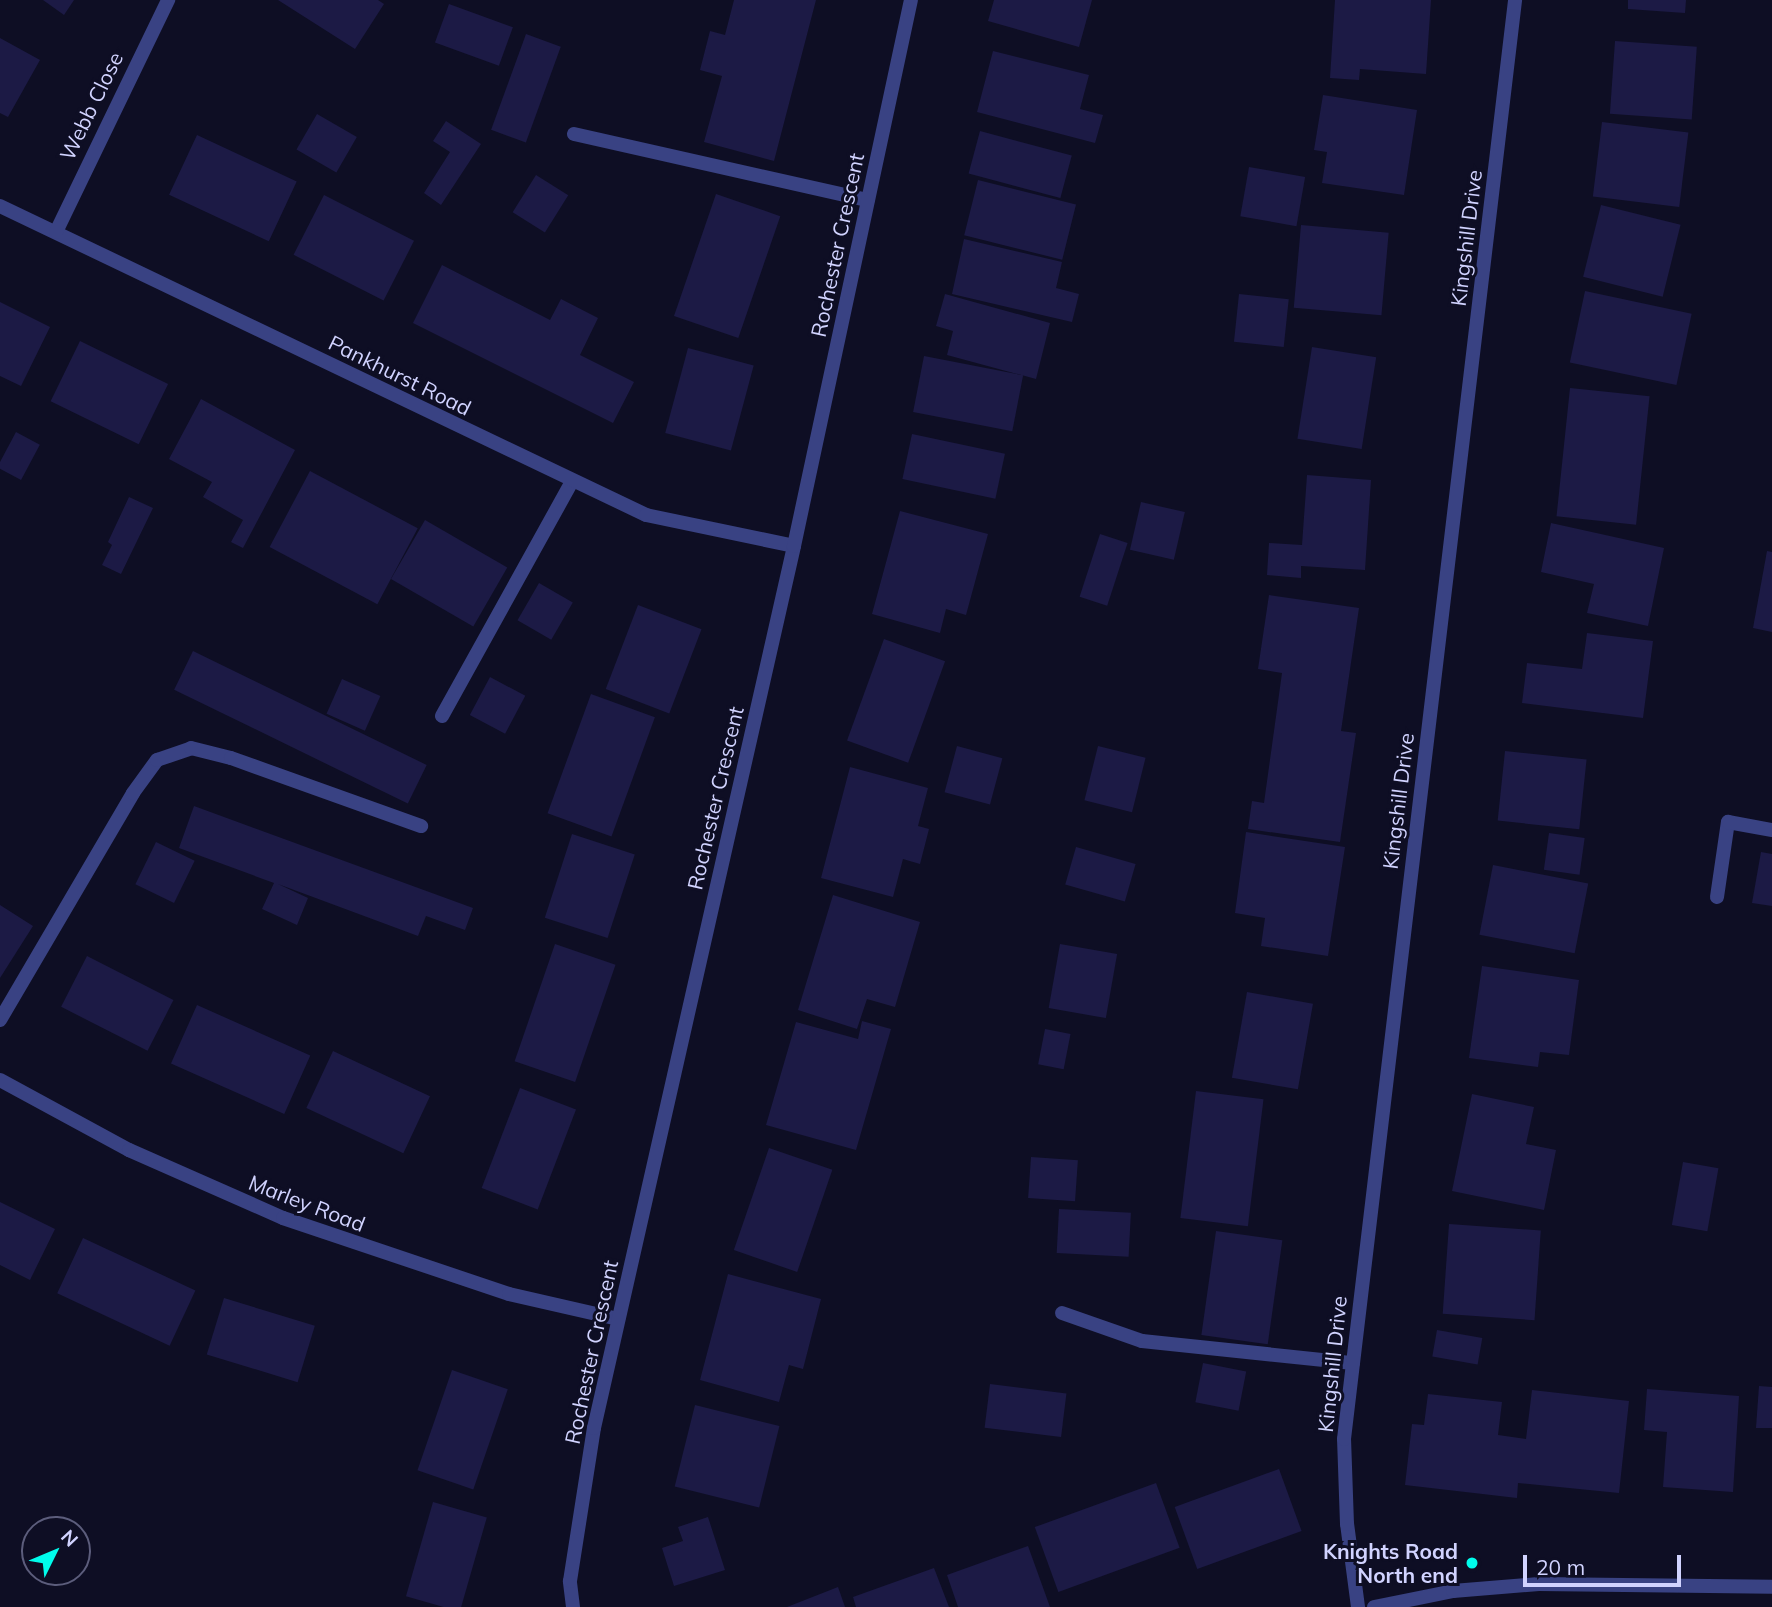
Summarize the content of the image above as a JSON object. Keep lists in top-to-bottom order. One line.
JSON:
{"streets":{"street":["Webb Close","Kingshill Drive","Rochester Crescent","Pankhurst Road","Marley Road"]},"crossings":[["Webb Close","Pankhurst Road"],["Rochester Crescent","Pankhurst Road"],["Rochester Crescent","Marley Road"]],"places":["Knights Road North end"],"scale_bar":"20 m","north":"top right"}
